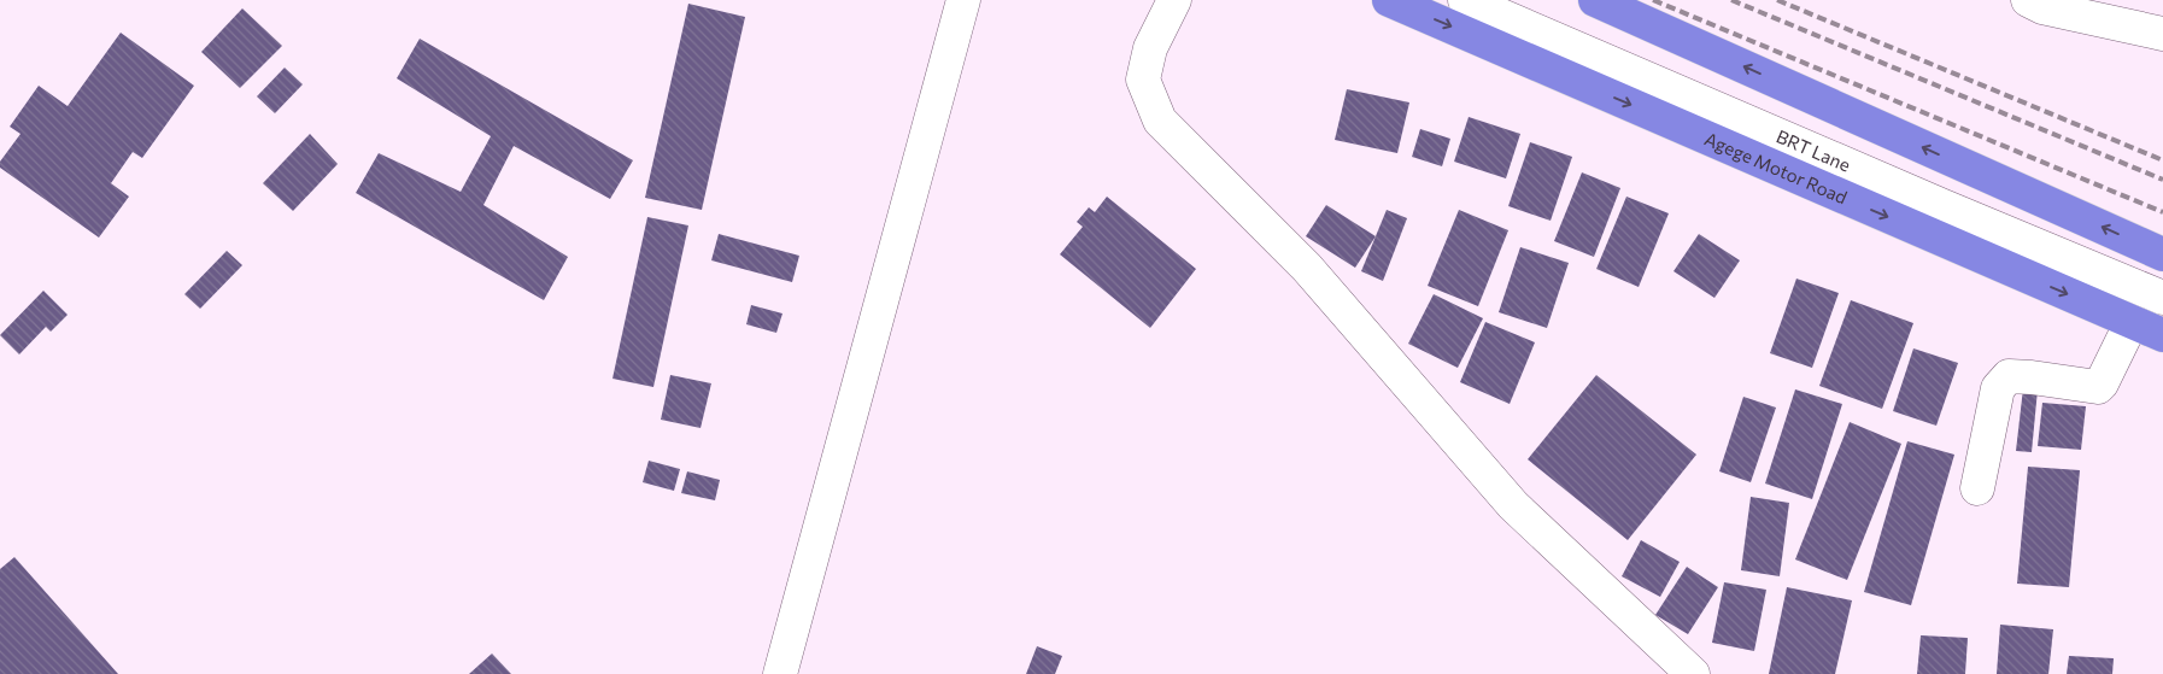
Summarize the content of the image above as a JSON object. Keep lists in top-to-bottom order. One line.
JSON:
{"streets":{"highway":["Agege Motor Road"],"street":["BRT Lane"]}}
